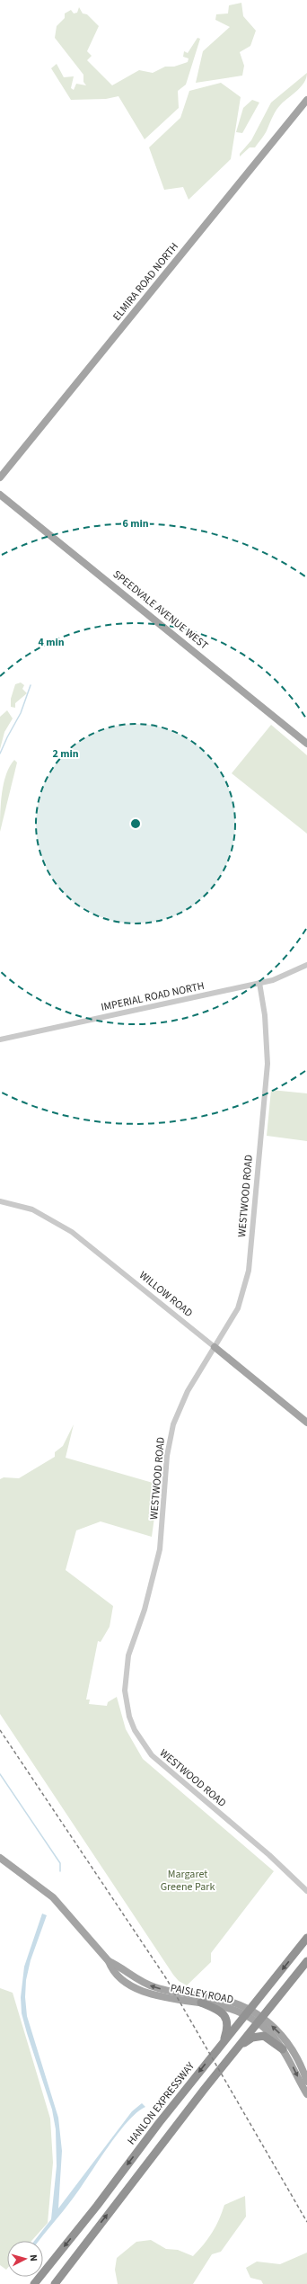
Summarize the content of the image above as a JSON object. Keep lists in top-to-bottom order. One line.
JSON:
{"streets":{"highway":["HANLON EXPRESSWAY"],"main road":["ELMIRA ROAD NORTH","SPEEDVALE AVENUE WEST","WILLOW ROAD","PAISLEY ROAD"],"street":["IMPERIAL ROAD NORTH","WESTWOOD ROAD"]},"crossings":[["IMPERIAL ROAD NORTH","WESTWOOD ROAD"],["WESTWOOD ROAD","WILLOW ROAD"],["PAISLEY ROAD","HANLON EXPRESSWAY"]],"parks":["Margaret Greene Park"],"north":"right","rings":["6 min","4 min","2 min"]}
